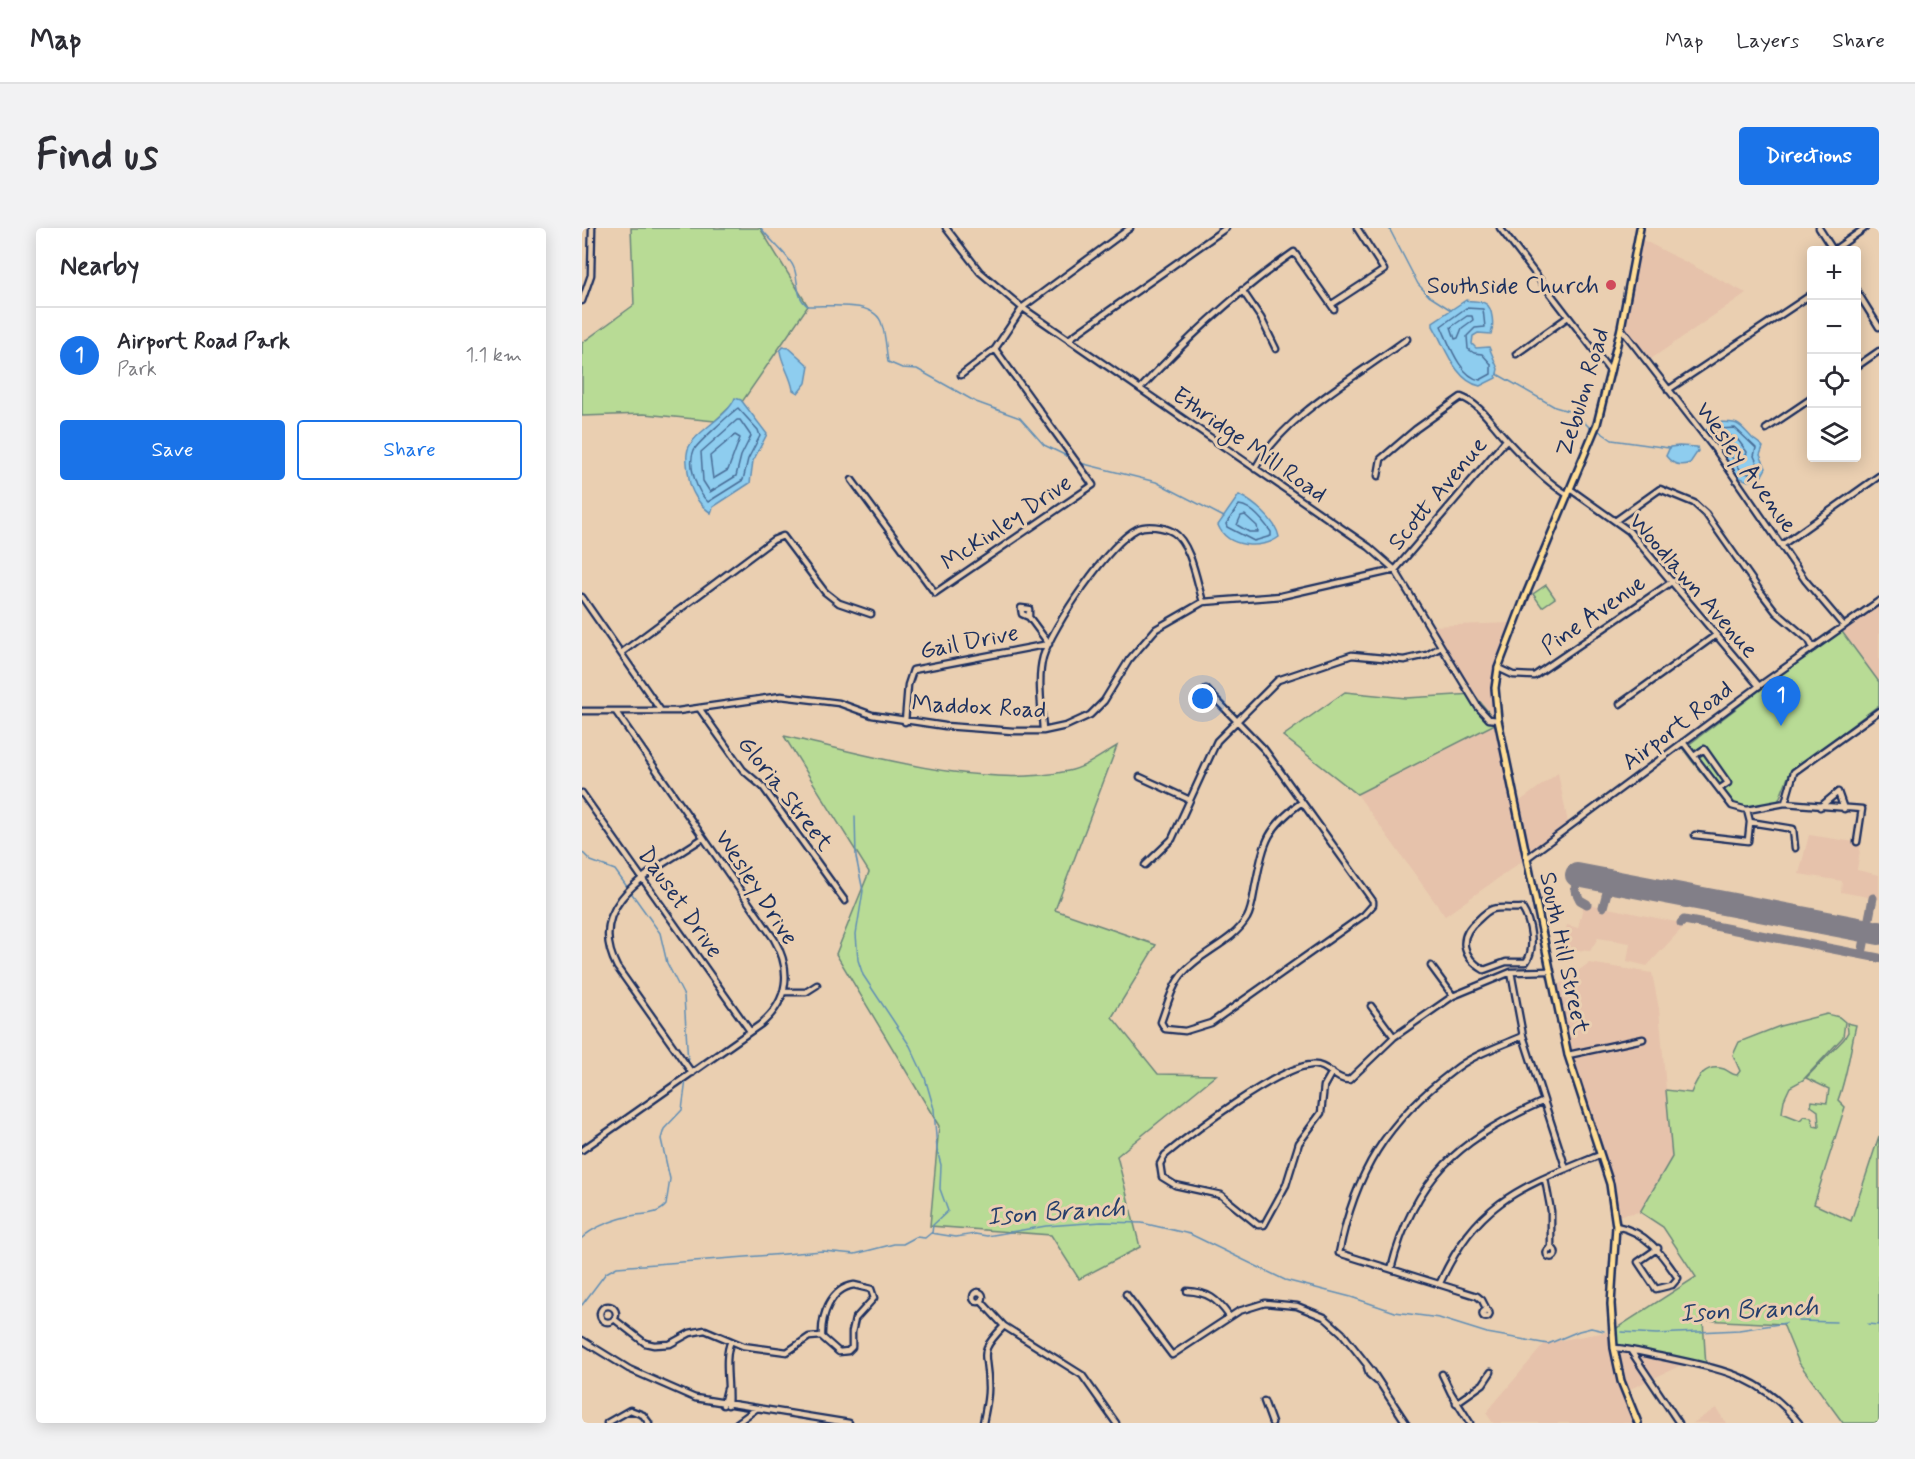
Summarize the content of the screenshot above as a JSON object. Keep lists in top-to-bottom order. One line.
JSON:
{"streets":{"main road":["Zebulon Road","South Hill Street"],"street":["Ethridge Mill Road","Wesley Avenue","Scott Avenue","McKinley Drive","Woodlawn Avenue","Pine Avenue","Gail Drive","Maddox Road","Airport Road","Gloria Street","Wesley Drive","Dauset Drive"]},"crossings":[["Zebulon Road","Wesley Avenue"],["Zebulon Road","Woodlawn Avenue"],["Zebulon Road","South Hill Street"],["Ethridge Mill Road","Scott Avenue"],["Ethridge Mill Road","Maddox Road"],["Ethridge Mill Road","South Hill Street"],["Wesley Avenue","Airport Road"],["Scott Avenue","Woodlawn Avenue"],["Scott Avenue","Maddox Road"],["Woodlawn Avenue","Pine Avenue"],["Woodlawn Avenue","Airport Road"],["Woodlawn Avenue","South Hill Street"],["Pine Avenue","South Hill Street"],["Gail Drive","Maddox Road"],["Maddox Road","Gloria Street"],["Maddox Road","Wesley Drive"],["Airport Road","South Hill Street"]],"water":["Ison Branch"],"places":["Southside Church"],"page":{"header":"Map","nav":["Map","Layers","Share"],"buttons":["Directions",["Save","Share"]],"title":"Find us","heading":"Nearby","map_buttons":["+","−"],"list":[{"mark":"1","name":"Airport Road Park","note":"Park","value":"1.1 km"}],"pins":"1"}}
